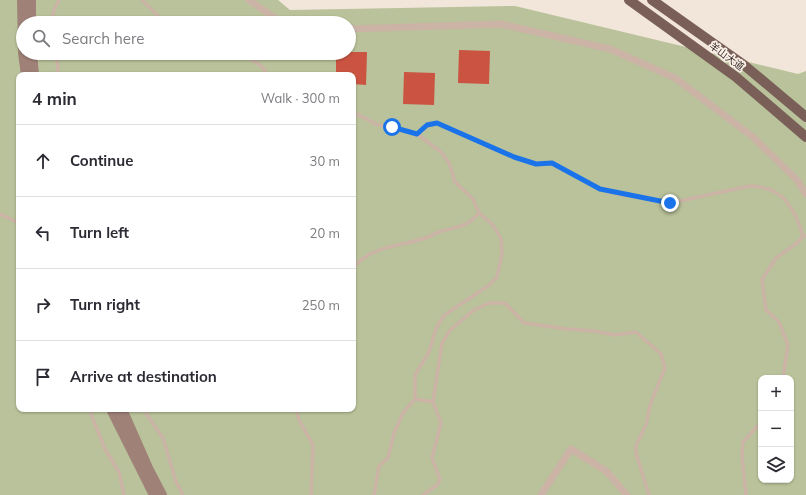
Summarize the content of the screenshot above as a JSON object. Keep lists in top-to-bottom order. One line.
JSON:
{"streets":{"main road":["羊山大道"]},"page":{"search":"Search here","heading":["4 min","Walk · 300 m"],"list":[["Continue","30 m"],["Turn left","20 m"],["Turn right","250 m"],"Arrive at destination"],"map_buttons":["+","−"]}}
